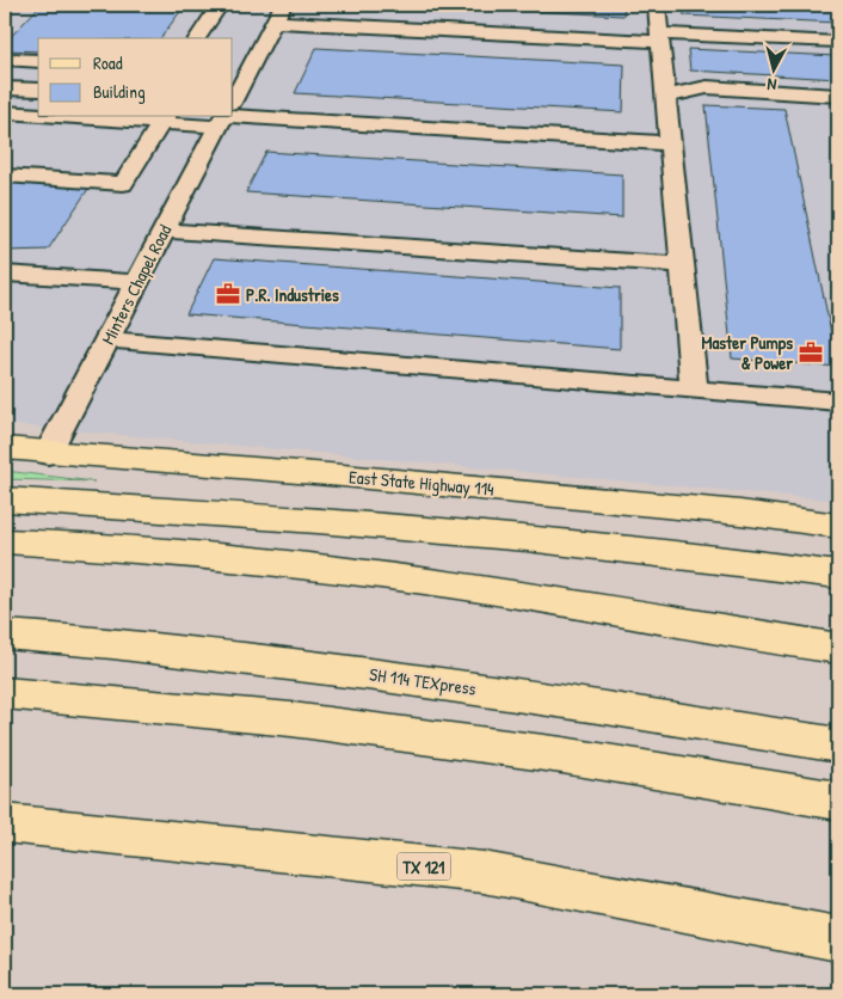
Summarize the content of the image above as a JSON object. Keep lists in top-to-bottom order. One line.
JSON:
{"streets":{"main road":["East State Highway 114","SH 114 TEXpress","TX 121"],"street":["Minters Chapel Road"]},"crossings":[["Minters Chapel Road","East State Highway 114"]],"places":{"office":["P.R. Industries","Master Pumps & Power"]},"legend":["Road","Building"],"north":"bottom"}
